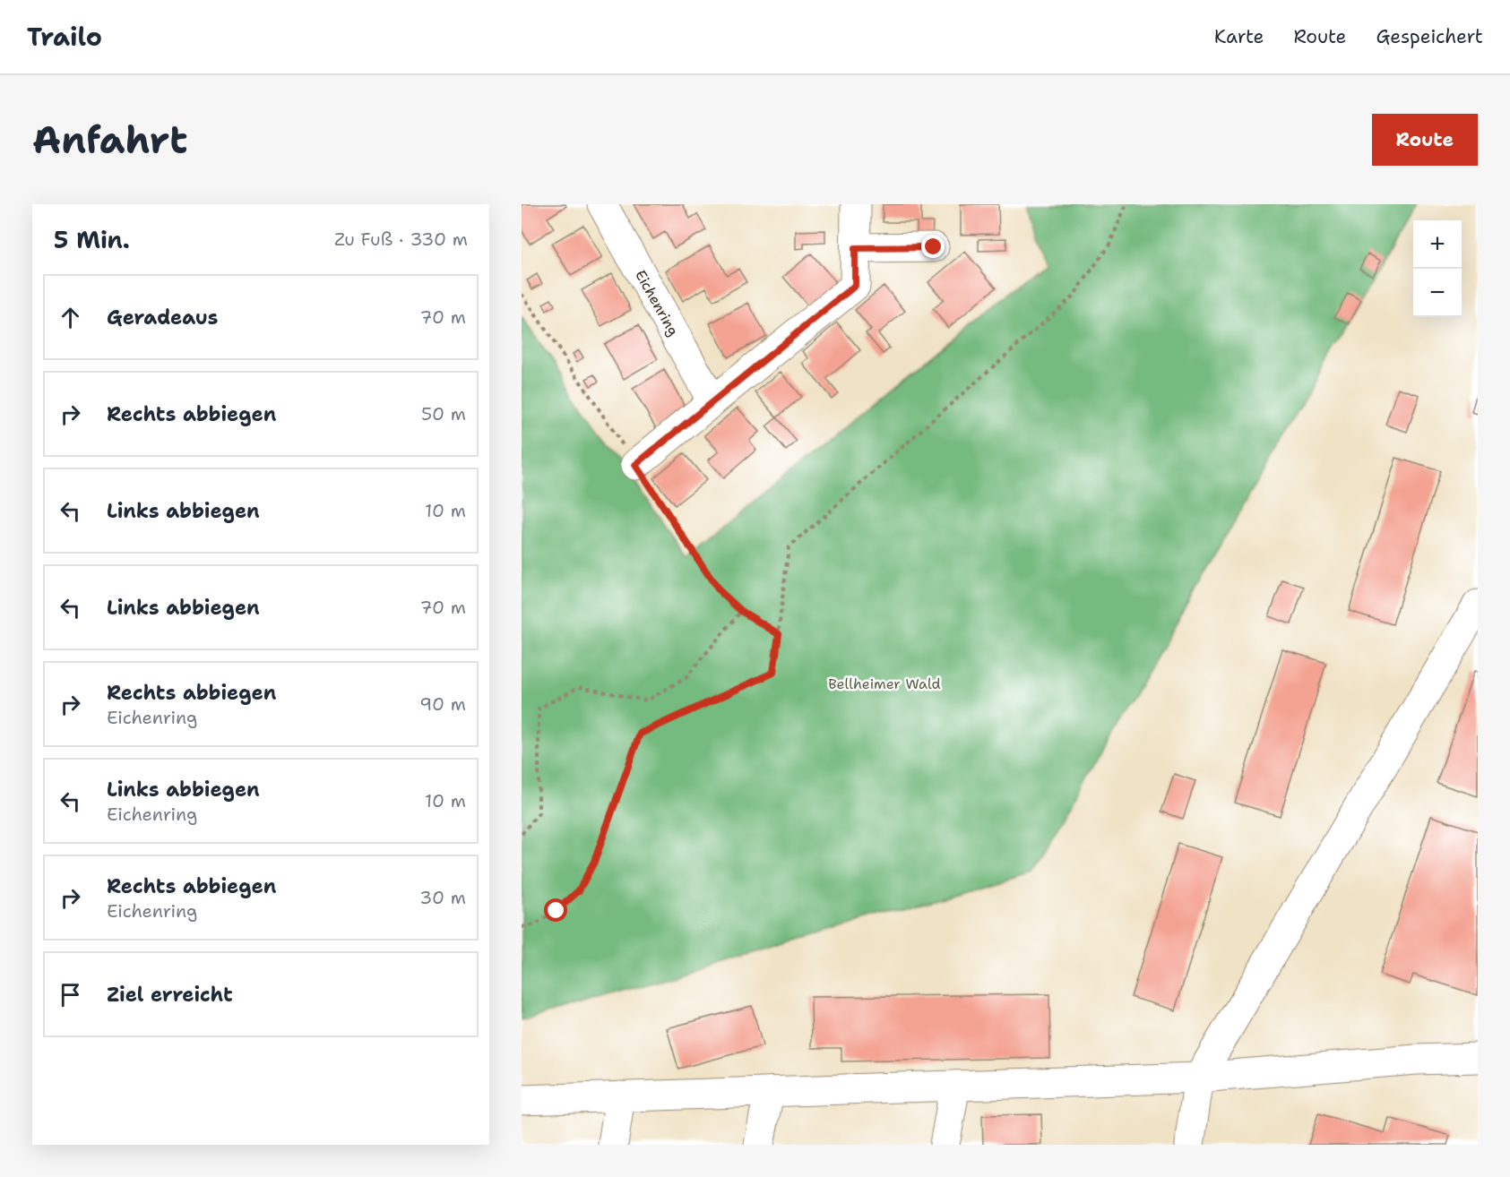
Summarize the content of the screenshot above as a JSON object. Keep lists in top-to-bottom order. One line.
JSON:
{"streets":{"street":["Eichenring"]},"parks":["Bellheimer Wald"],"page":{"header":"Trailo","nav":["Karte","Route","Gespeichert"],"buttons":"Route","title":"Anfahrt","heading":["5 Min.","Zu Fuß · 330 m"],"map_buttons":["+","−"],"list":[["Geradeaus","70 m"],["Rechts abbiegen","50 m"],["Links abbiegen","10 m"],["Links abbiegen","70 m"],["Rechts abbiegen","Eichenring","90 m"],["Links abbiegen","Eichenring","10 m"],["Rechts abbiegen","Eichenring","30 m"],"Ziel erreicht"]}}
